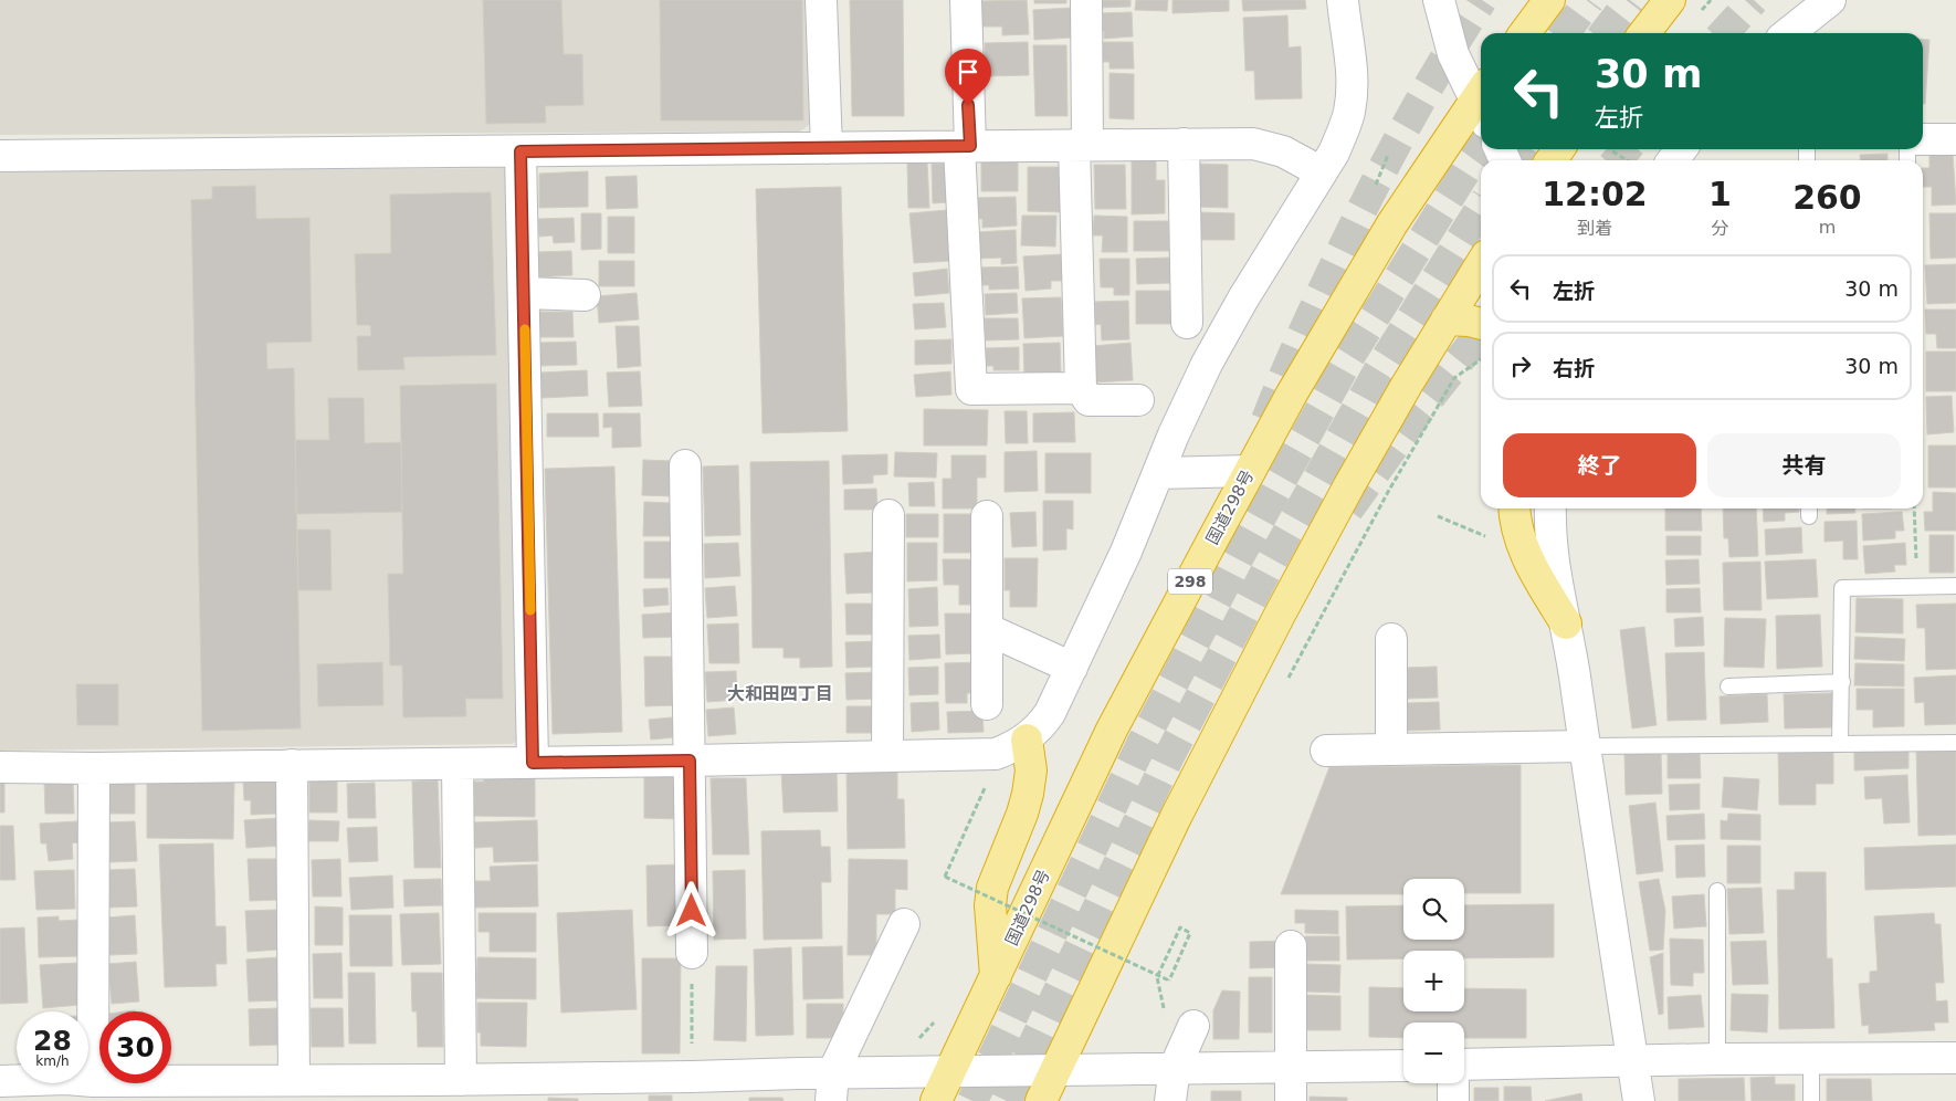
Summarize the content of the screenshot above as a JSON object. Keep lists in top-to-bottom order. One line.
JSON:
{"streets":{"highway":["国道298号","298"]},"districts":["大和田四丁目"],"page":{"turn":["30 m","左折"],"eta":["12:02","到着","1","分","260","m"],"list":[{"name":"左折","value":"30 m"},{"name":"右折","value":"30 m"}],"buttons":["終了","共有"],"map_buttons":["+","−"],"speed":"28 km/h","limit":"30"}}
